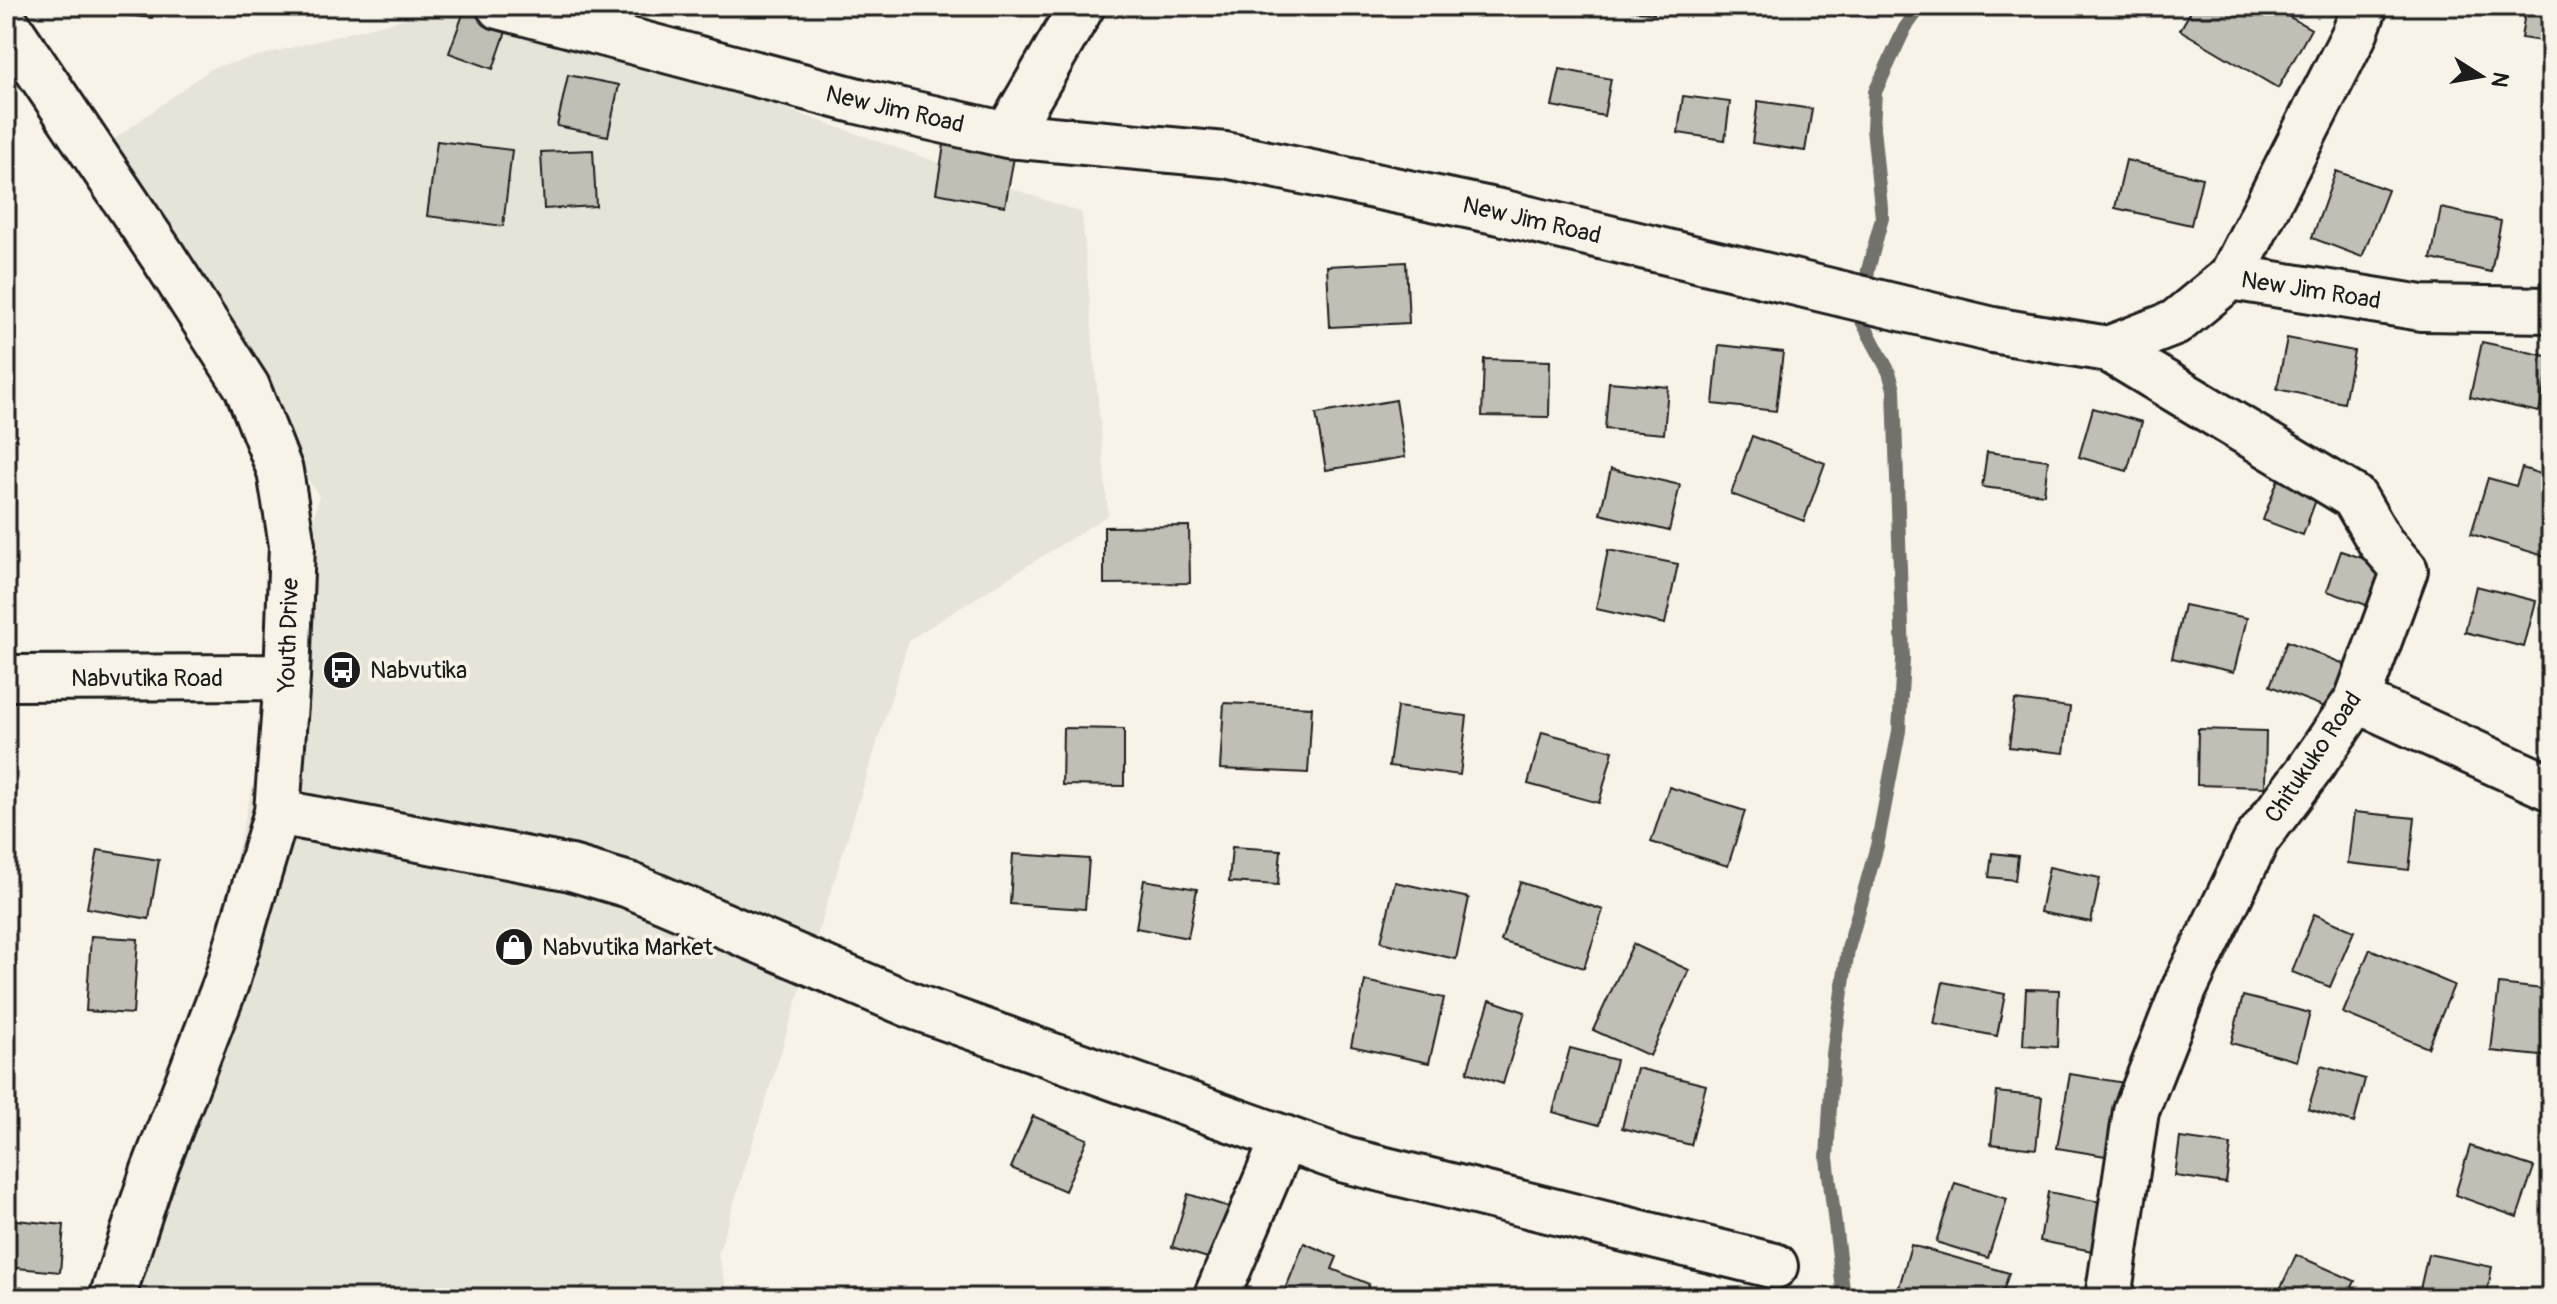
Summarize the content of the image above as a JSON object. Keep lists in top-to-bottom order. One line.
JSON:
{"streets":{"street":["New Jim Road","Youth Drive","Nabvutika Road","Chitukuko Road"]},"crossings":[["New Jim Road","Chitukuko Road"],["Youth Drive","Nabvutika Road"]],"places":{"bus stop":["Nabvutika"],"shop":["Nabvutika Market"]},"north":"right"}
